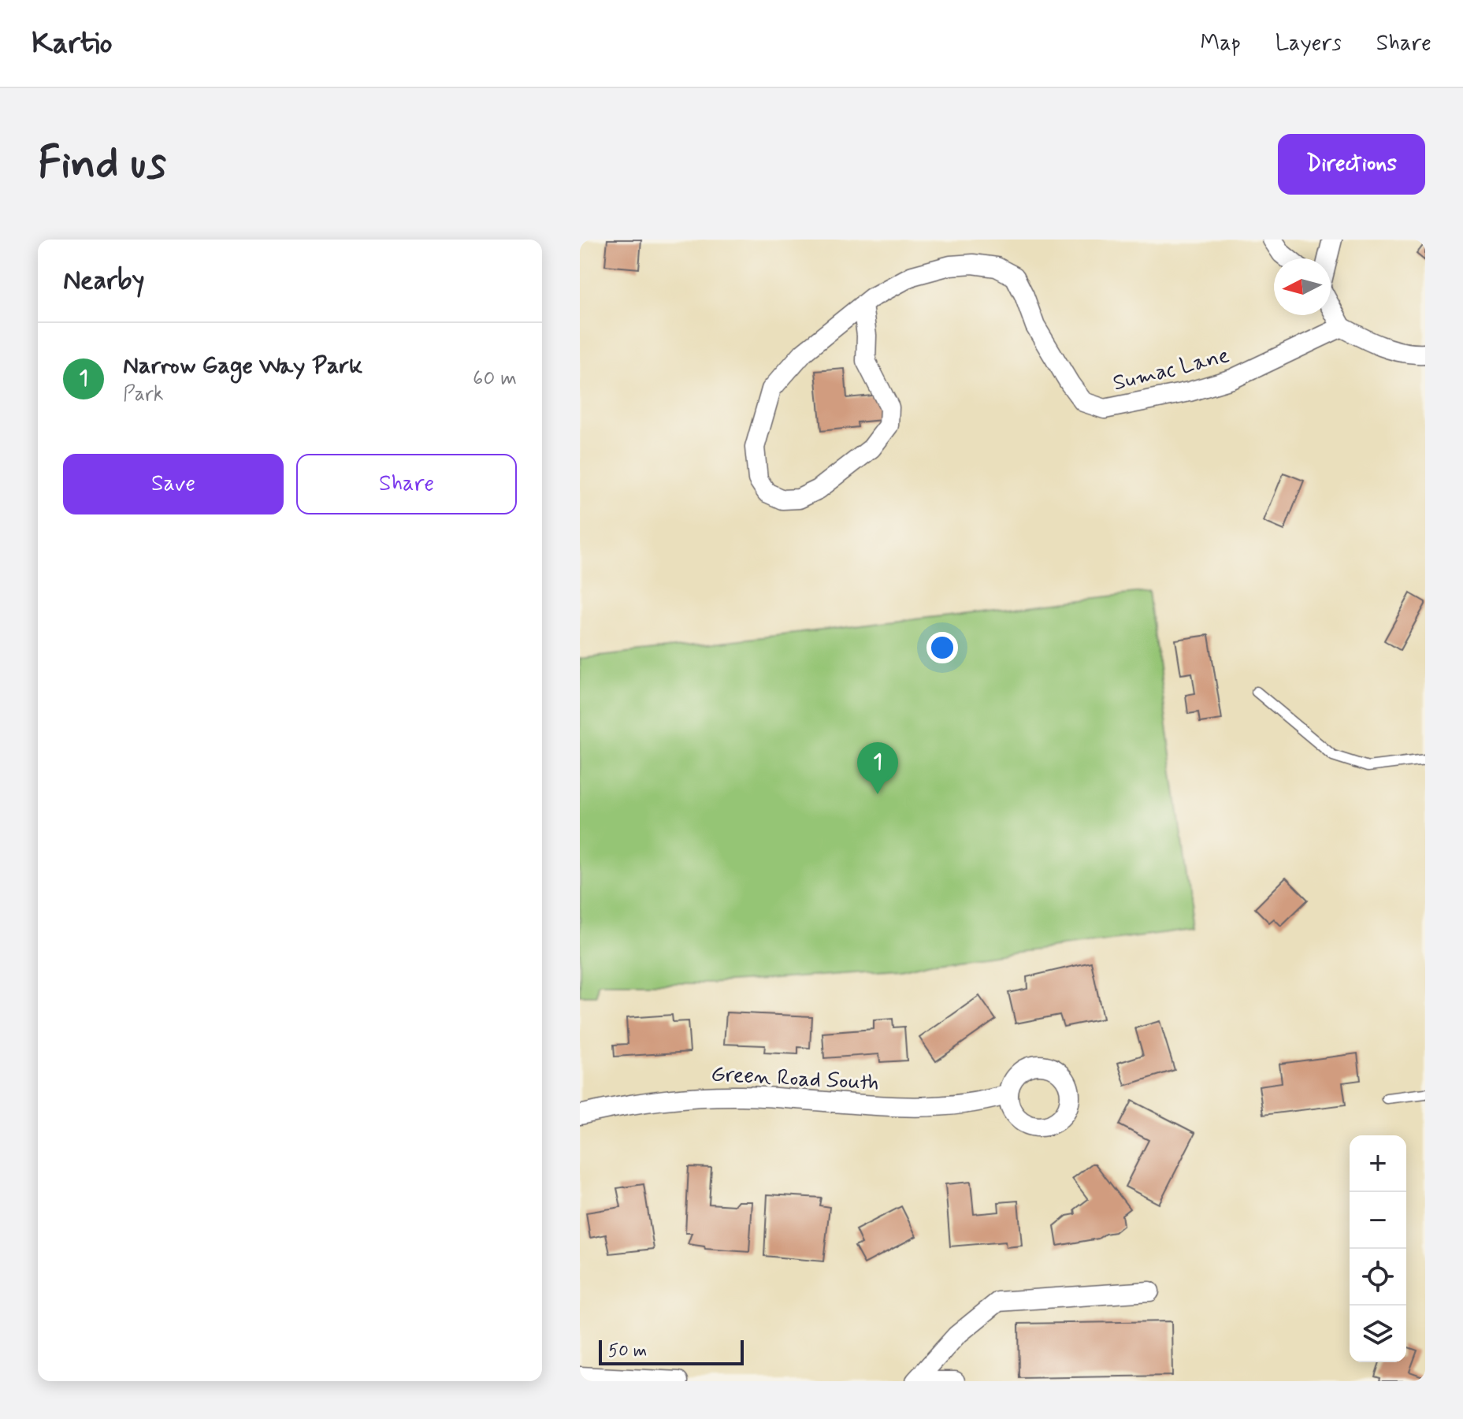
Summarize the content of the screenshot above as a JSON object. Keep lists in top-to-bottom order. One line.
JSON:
{"streets":{"street":["Sumac Lane","Green Road South"]},"scale_bar":"50 m","north":"left","page":{"header":"Kartio","nav":["Map","Layers","Share"],"buttons":["Directions",["Save","Share"]],"title":"Find us","heading":"Nearby","list":[{"mark":"1","name":"Narrow Gage Way Park","note":"Park","value":"60 m"}],"pins":"1","map_buttons":["+","−"],"scale":"50 m"}}
